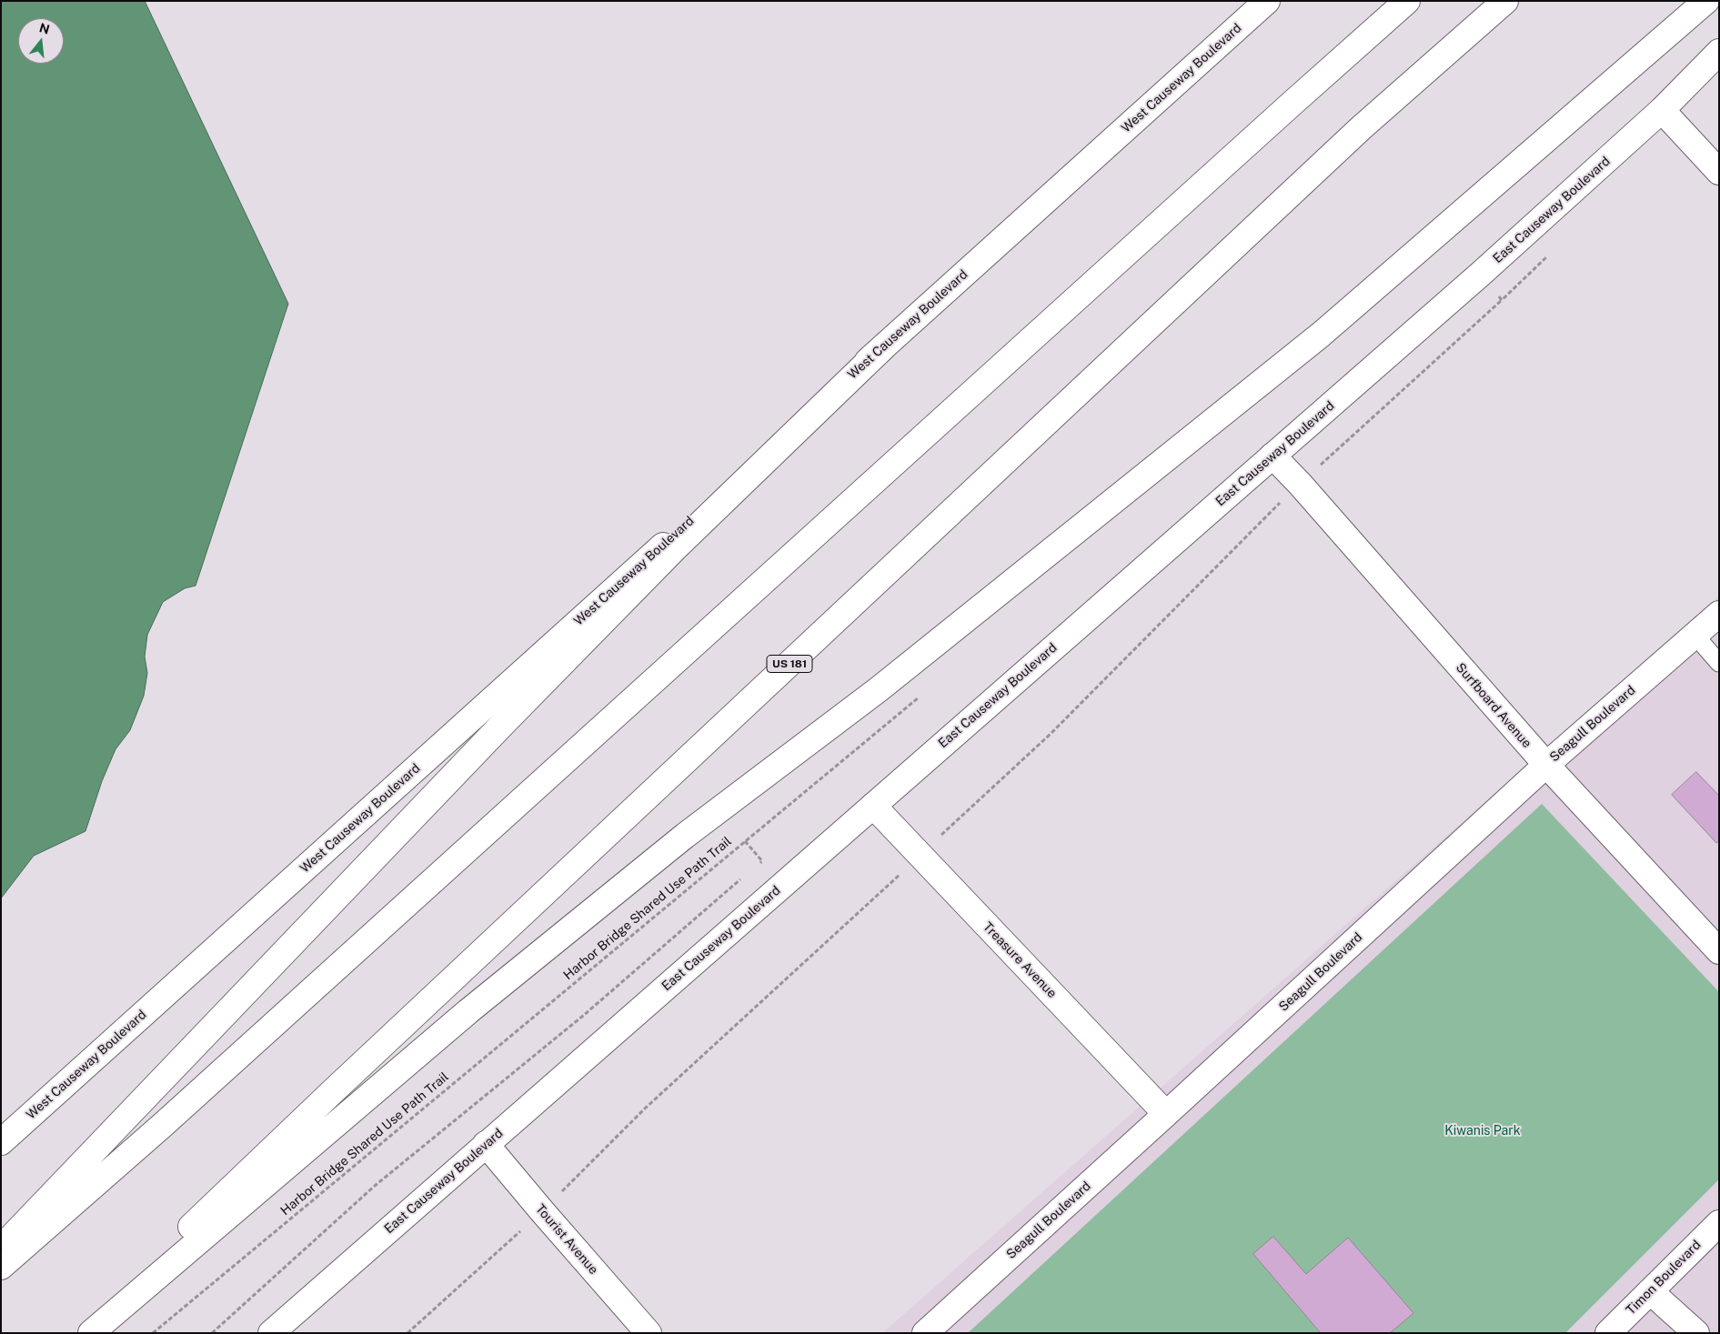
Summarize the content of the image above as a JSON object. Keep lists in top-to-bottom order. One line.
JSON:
{"streets":{"main road":["West Causeway Boulevard","East Causeway Boulevard","US 181","Surfboard Avenue","Seagull Boulevard","Treasure Avenue","Tourist Avenue","Timon Boulevard"],"path":["Harbor Bridge Shared Use Path Trail"]},"crossings":[["East Causeway Boulevard","Surfboard Avenue"],["East Causeway Boulevard","Treasure Avenue"],["East Causeway Boulevard","Tourist Avenue"],["Surfboard Avenue","Seagull Boulevard"],["Seagull Boulevard","Treasure Avenue"]],"parks":["Kiwanis Park"],"north":"top"}
